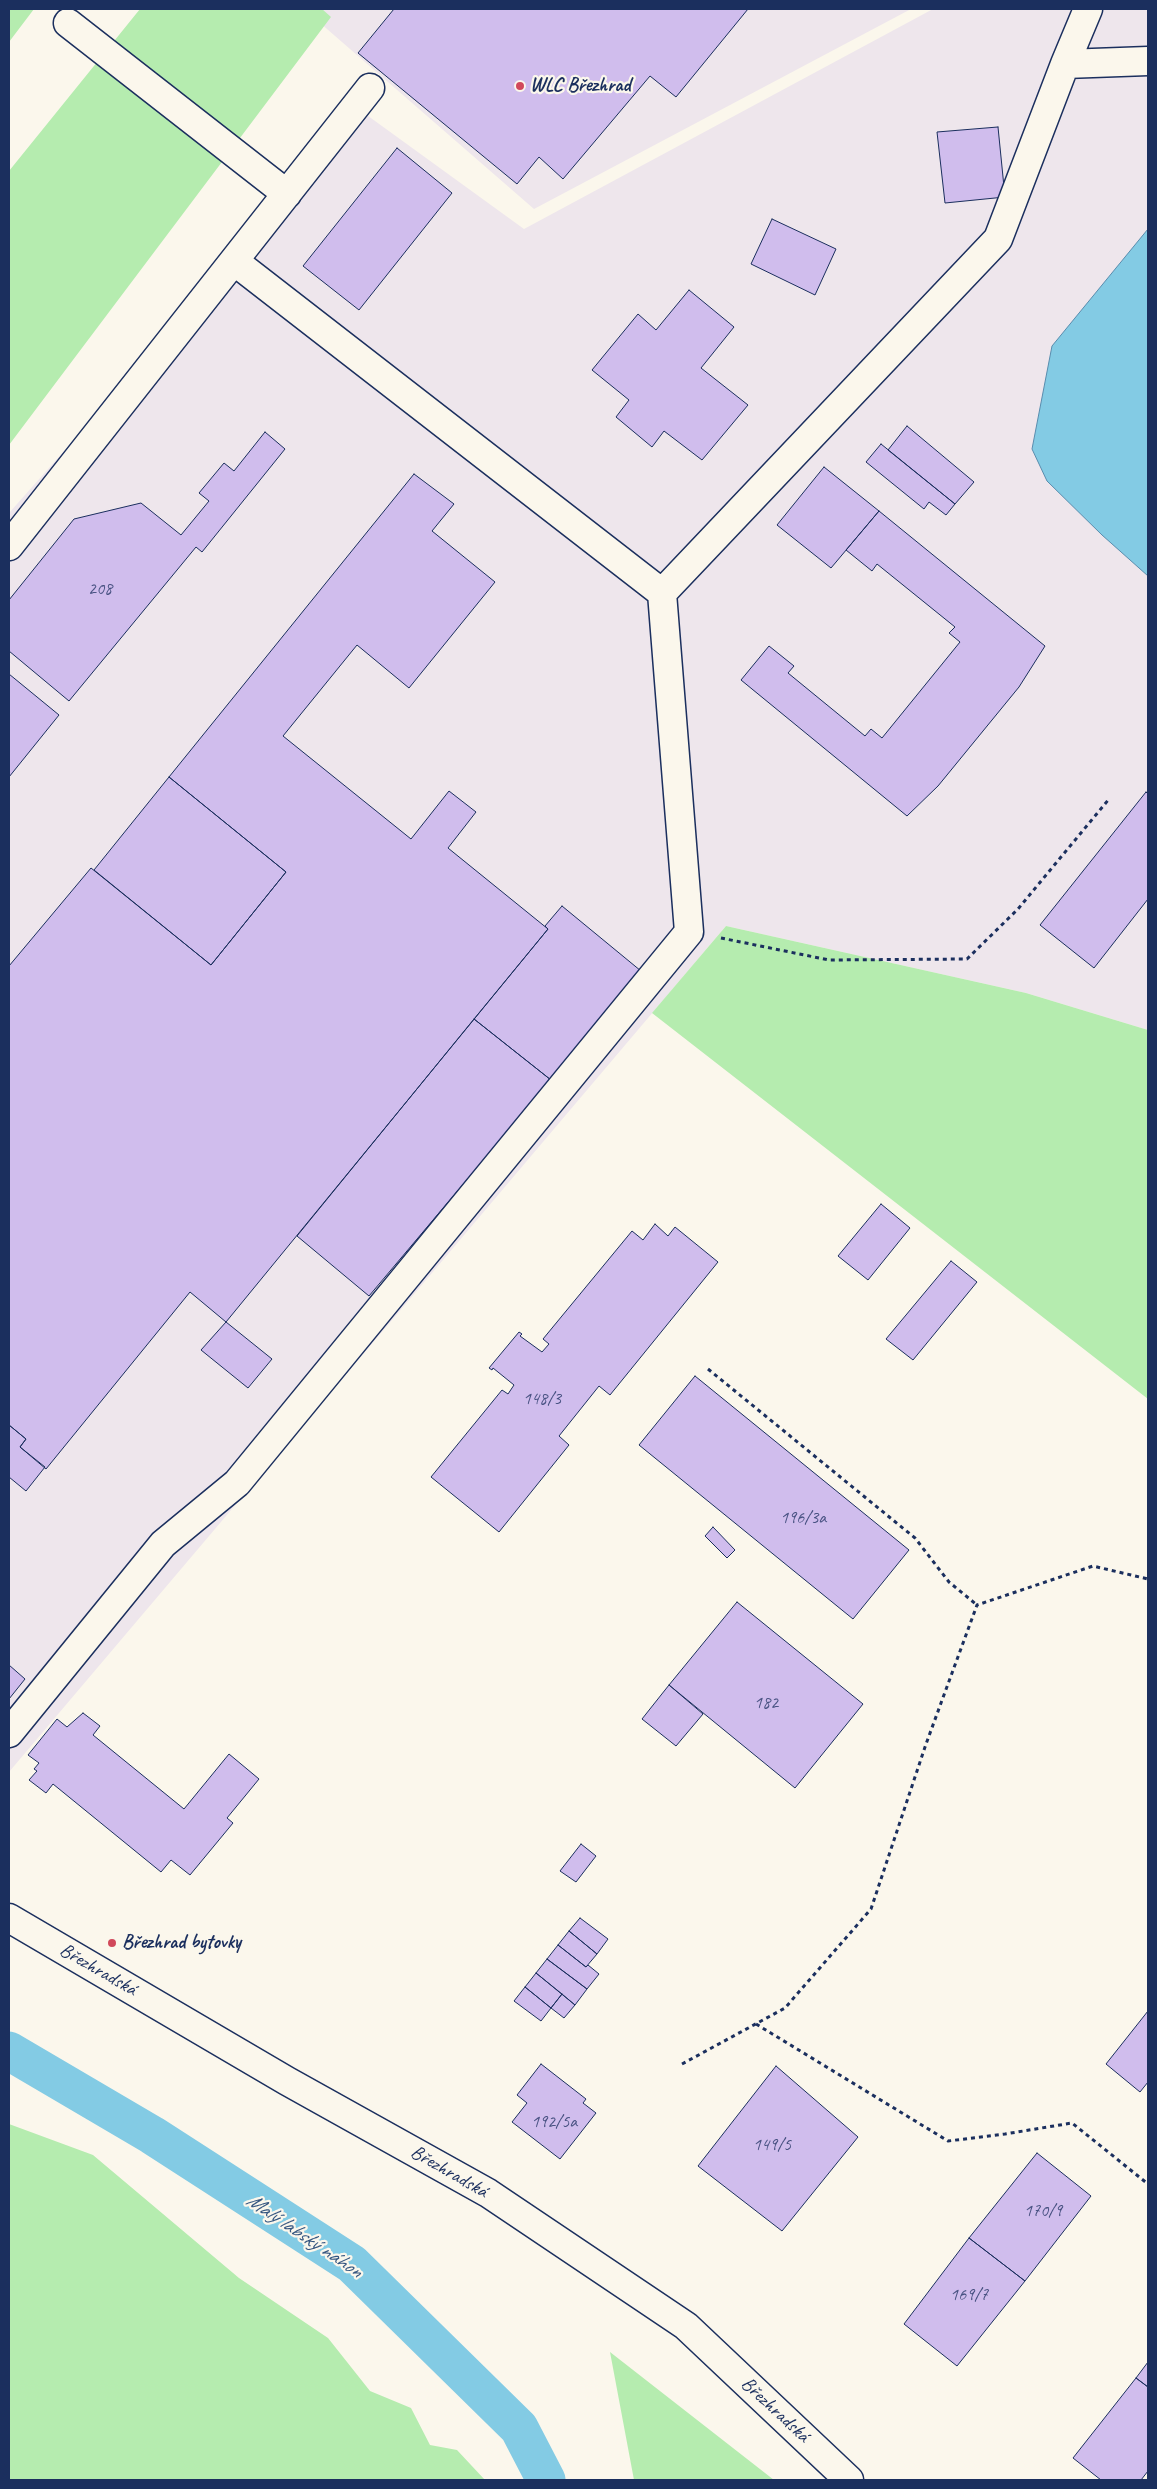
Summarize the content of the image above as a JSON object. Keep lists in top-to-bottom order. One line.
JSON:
{"streets":{"street":["Březhradská"]},"water":["Malý labský náhon"],"places":["WLC Březhrad","Březhrad bytovky"],"house_numbers":["208","148/3","196/3a","182","192/5a","149/5","170/9","169/7"]}
